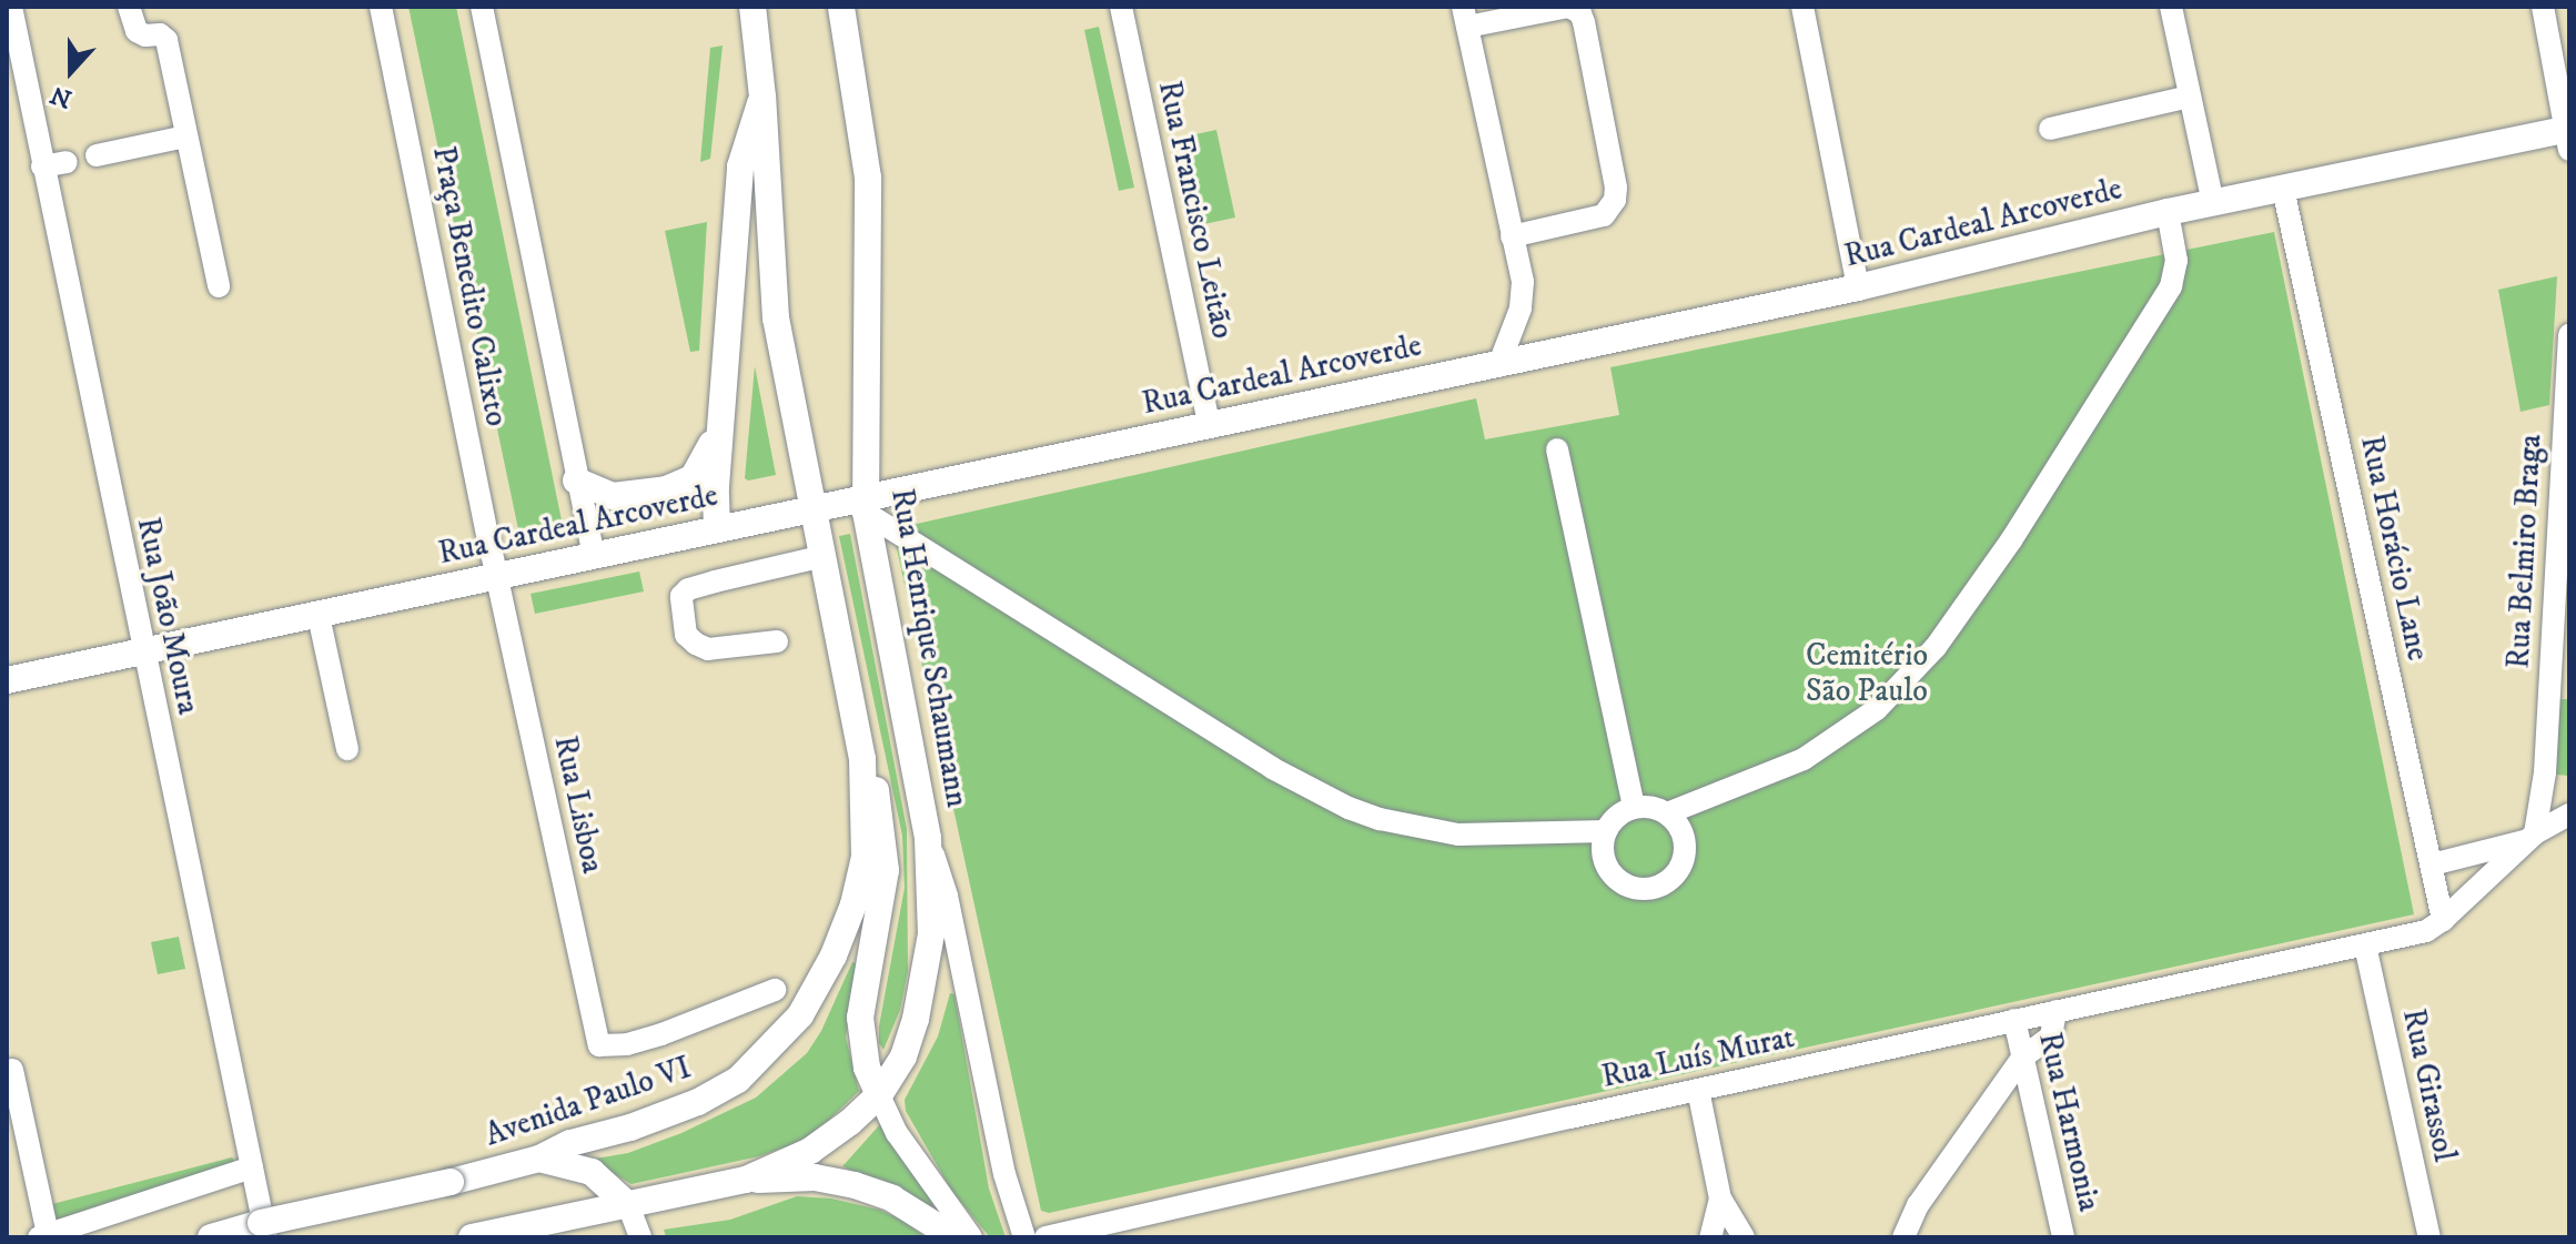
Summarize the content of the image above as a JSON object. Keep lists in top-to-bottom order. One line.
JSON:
{"streets":{"main road":["Rua Cardeal Arcoverde","Rua Henrique Schaumann","Avenida Paulo VI"],"street":["Rua Francisco Leitão","Praça Benedito Calixto","Rua Horácio Lane","Rua Belmiro Braga","Rua João Moura","Rua Lisboa","Rua Luís Murat","Rua Girassol","Rua Harmonia"]},"crossings":[["Rua Francisco Leitão","Rua Cardeal Arcoverde"],["Rua Cardeal Arcoverde","Praça Benedito Calixto"],["Rua Cardeal Arcoverde","Rua Horácio Lane"],["Rua Cardeal Arcoverde","Rua João Moura"],["Rua Cardeal Arcoverde","Rua Henrique Schaumann"],["Rua Cardeal Arcoverde","Rua Lisboa"],["Praça Benedito Calixto","Rua Lisboa"],["Rua Horácio Lane","Rua Luís Murat"],["Rua Luís Murat","Rua Girassol"],["Rua Luís Murat","Rua Harmonia"]],"parks":["Cemitério São Paulo"],"north":"bottom"}
